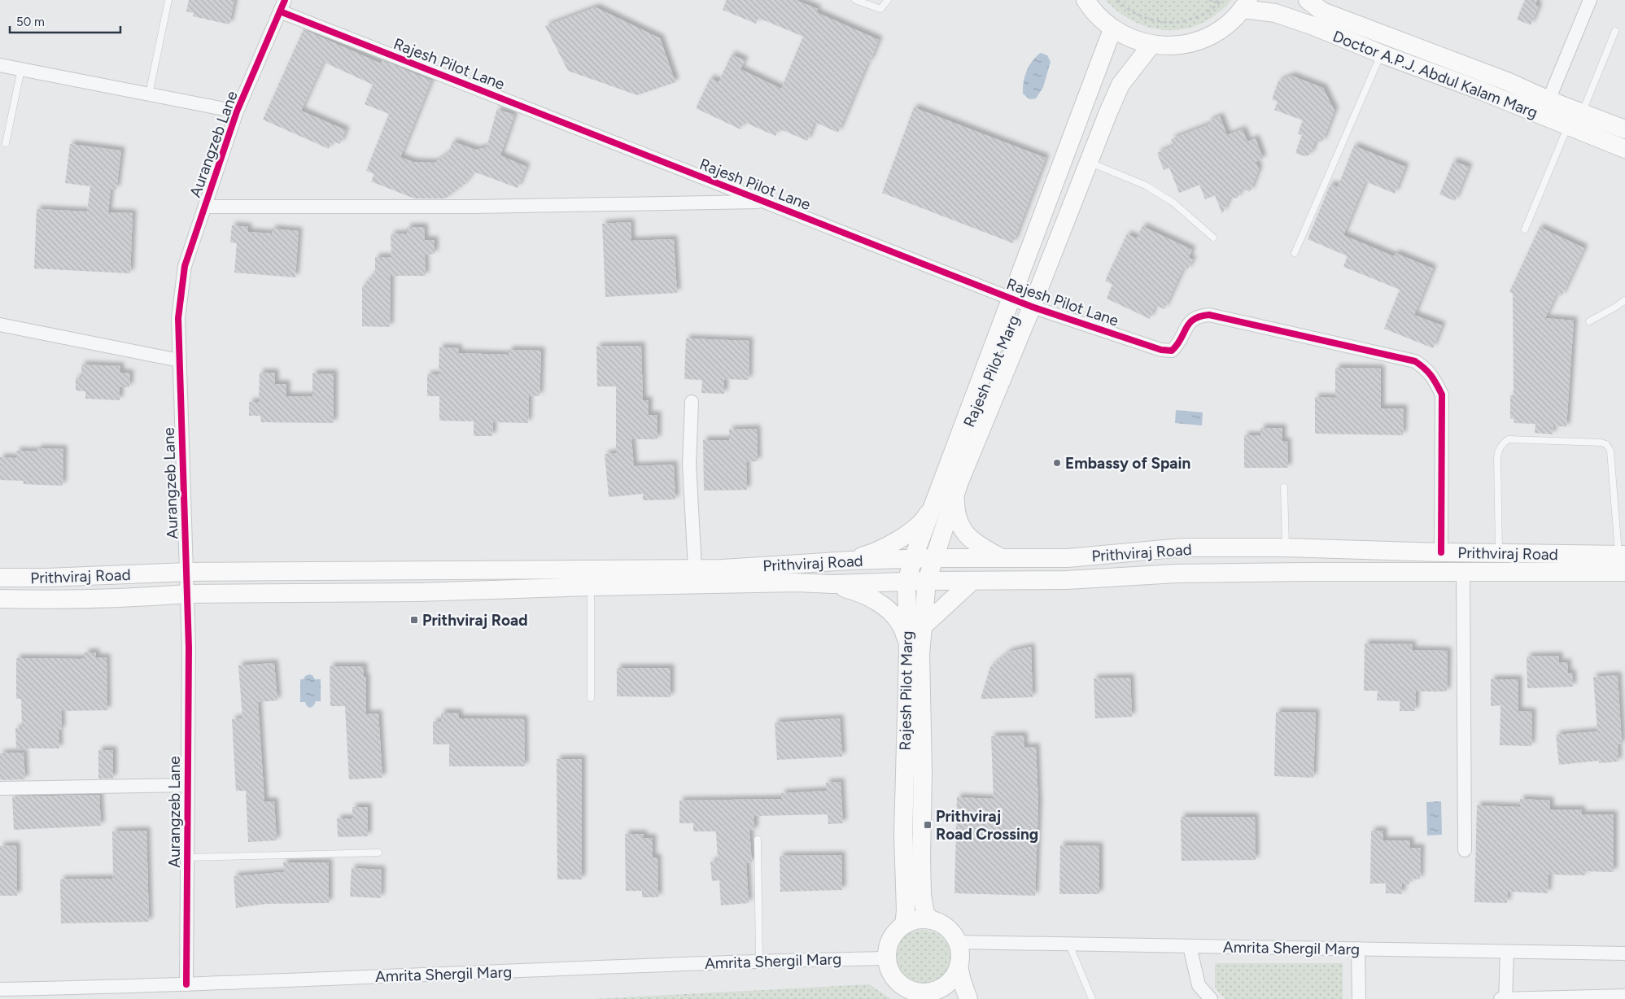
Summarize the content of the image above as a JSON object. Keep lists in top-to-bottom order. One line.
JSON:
{"streets":{"main road":["Doctor A.P.J. Abdul Kalam Marg","Rajesh Pilot Marg","Prithviraj Road"],"street":["Rajesh Pilot Lane","Aurangzeb Lane","Amrita Shergil Marg"]},"crossings":[["Rajesh Pilot Lane","Aurangzeb Lane"],["Rajesh Pilot Lane","Rajesh Pilot Marg"],["Rajesh Pilot Lane","Prithviraj Road"],["Aurangzeb Lane","Prithviraj Road"],["Aurangzeb Lane","Amrita Shergil Marg"],["Rajesh Pilot Marg","Prithviraj Road"],["Rajesh Pilot Marg","Amrita Shergil Marg"]],"places":{"other":["Embassy of Spain"],"transit":["Prithviraj Road","Prithviraj Road Crossing"]},"scale_bar":"50 m"}
